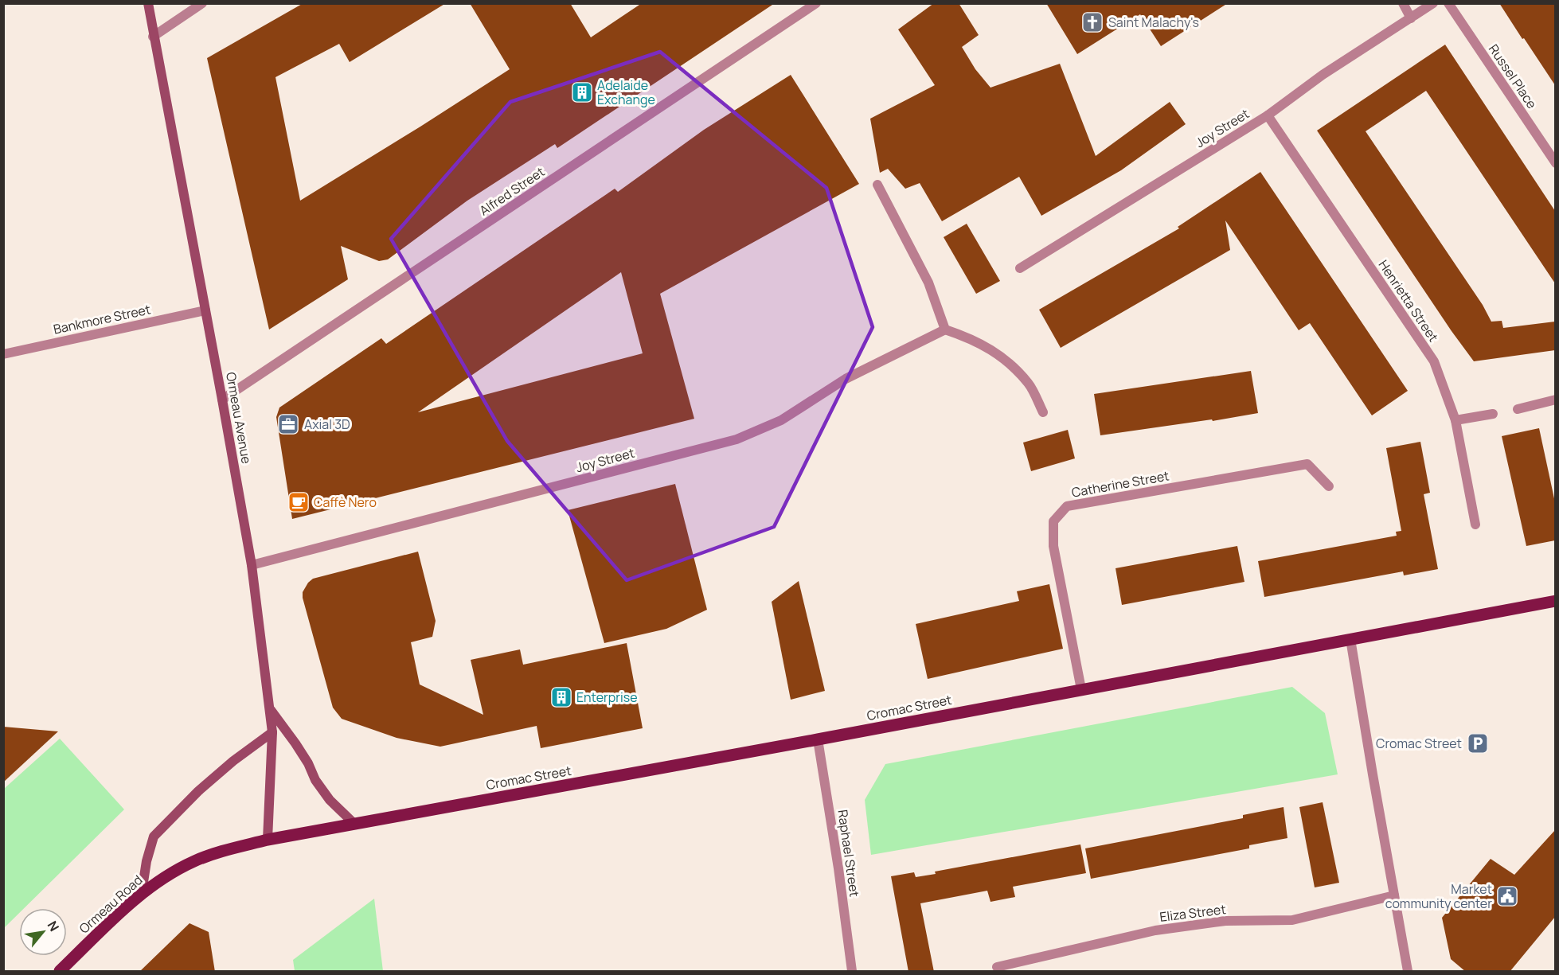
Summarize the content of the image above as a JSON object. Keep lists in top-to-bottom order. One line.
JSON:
{"streets":{"main road":["Cromac Street","Ormeau Road"],"street":["Russel Place","Joy Street","Alfred Street","Henrietta Street","Bankmore Street","Ormeau Avenue","Catherine Street","Raphael Street","Eliza Street"]},"crossings":[["Joy Street","Henrietta Street"],["Joy Street","Ormeau Avenue"],["Alfred Street","Ormeau Avenue"],["Bankmore Street","Ormeau Avenue"],["Ormeau Avenue","Cromac Street"],["Ormeau Avenue","Ormeau Road"],["Catherine Street","Cromac Street"],["Cromac Street","Raphael Street"],["Cromac Street","Ormeau Road"]],"places":{"church":["Saint Malachy's"],"building":["Adelaide Exchange","Enterprise"],"office":["Axial 3D"],"cafe":["Caffè Nero"],"parking":["Cromac Street"],"public building":["Market community center"]},"north":"top right"}
